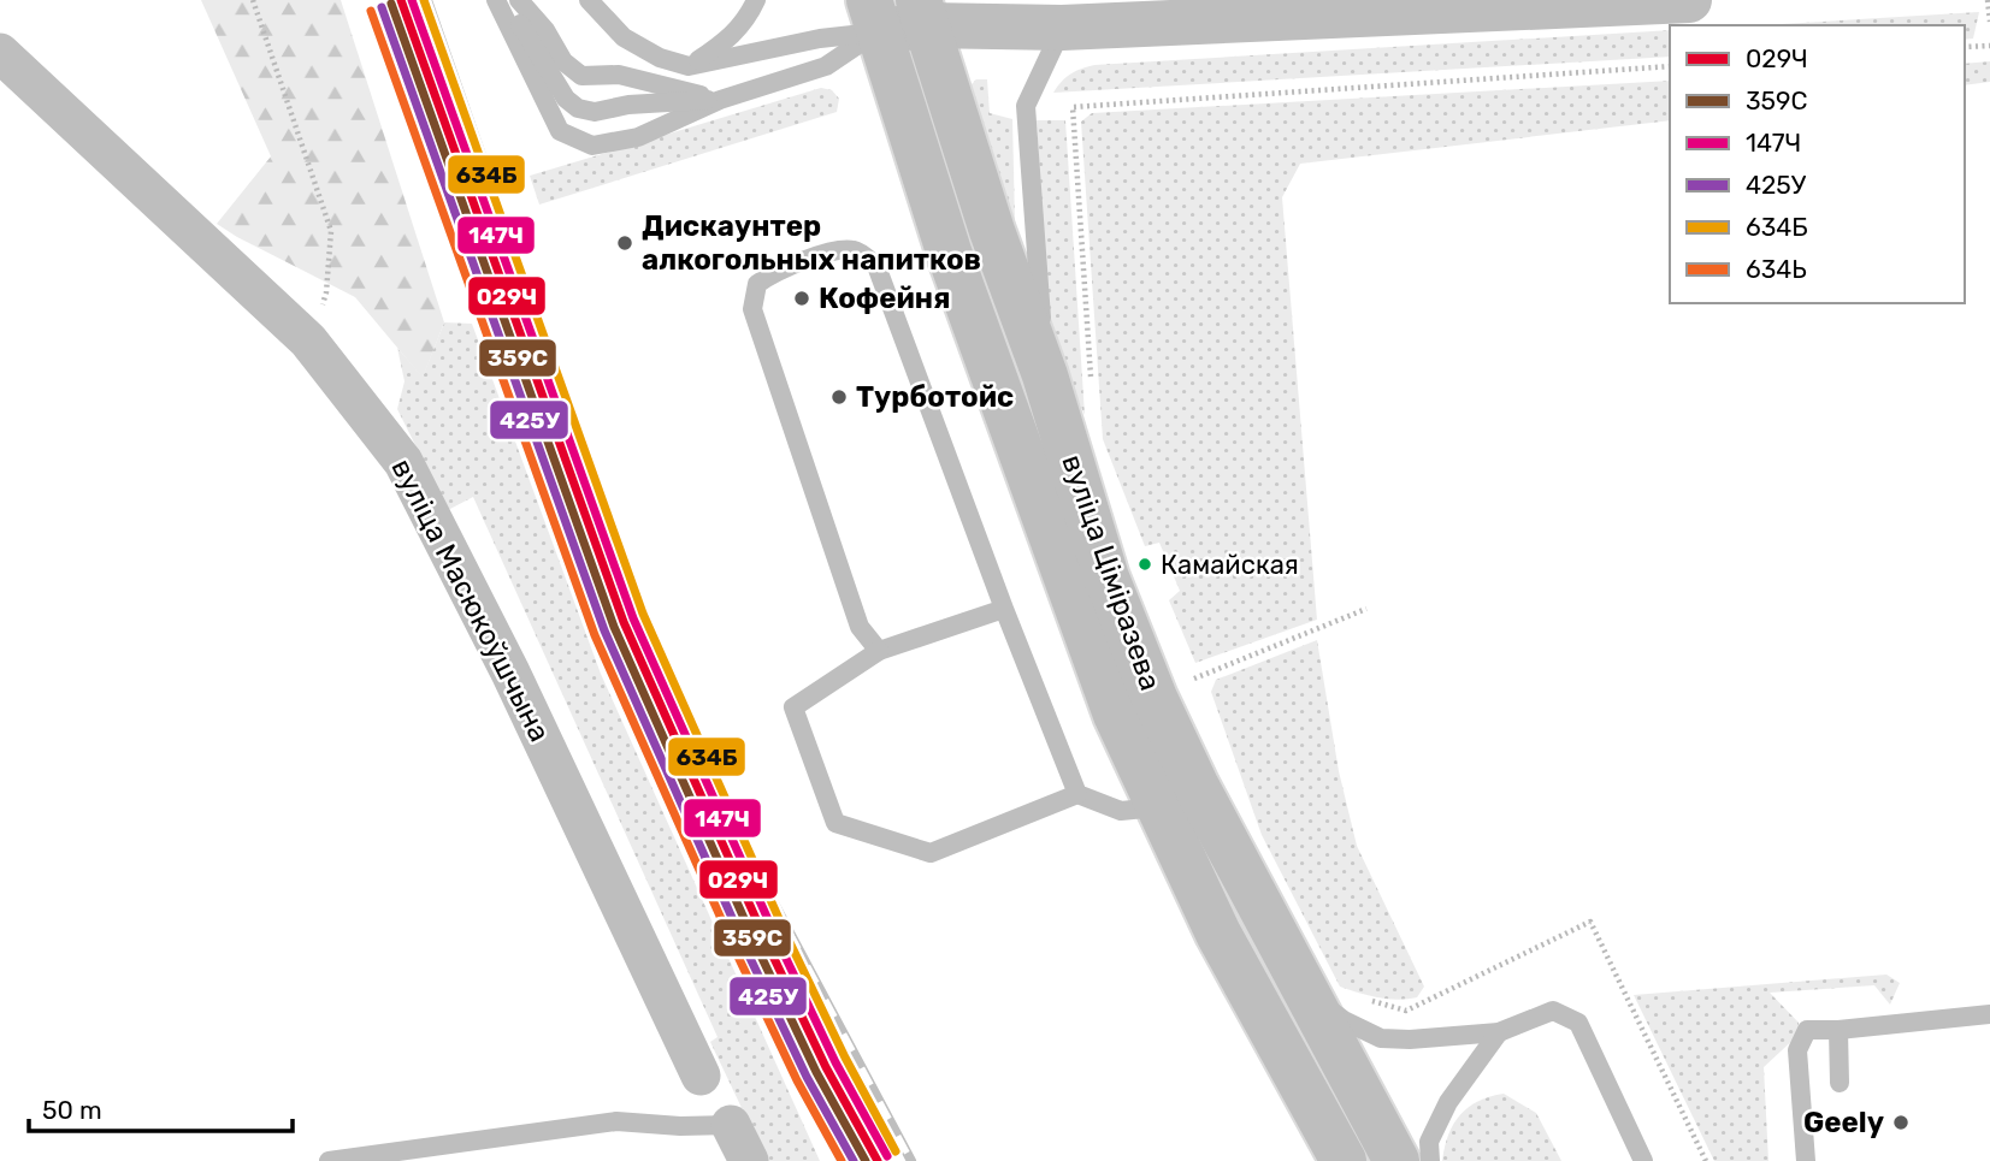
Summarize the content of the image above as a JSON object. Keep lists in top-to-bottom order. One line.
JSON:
{"streets":{"main road":["вуліца Ціміразева"],"street":["вуліца Масюкоўшчына"]},"places":["Дискаунтер алкогольных напитков","Кофейня","Турботойс","Камайская","Geely"],"lines":["transit line 029Ч","transit line 147Ч","transit line 634Б","transit line 359С","transit line 425У","transit line 634Ь"],"legend":["029Ч","359С","147Ч","425У","634Б","634Ь"],"scale_bar":"50 m"}
